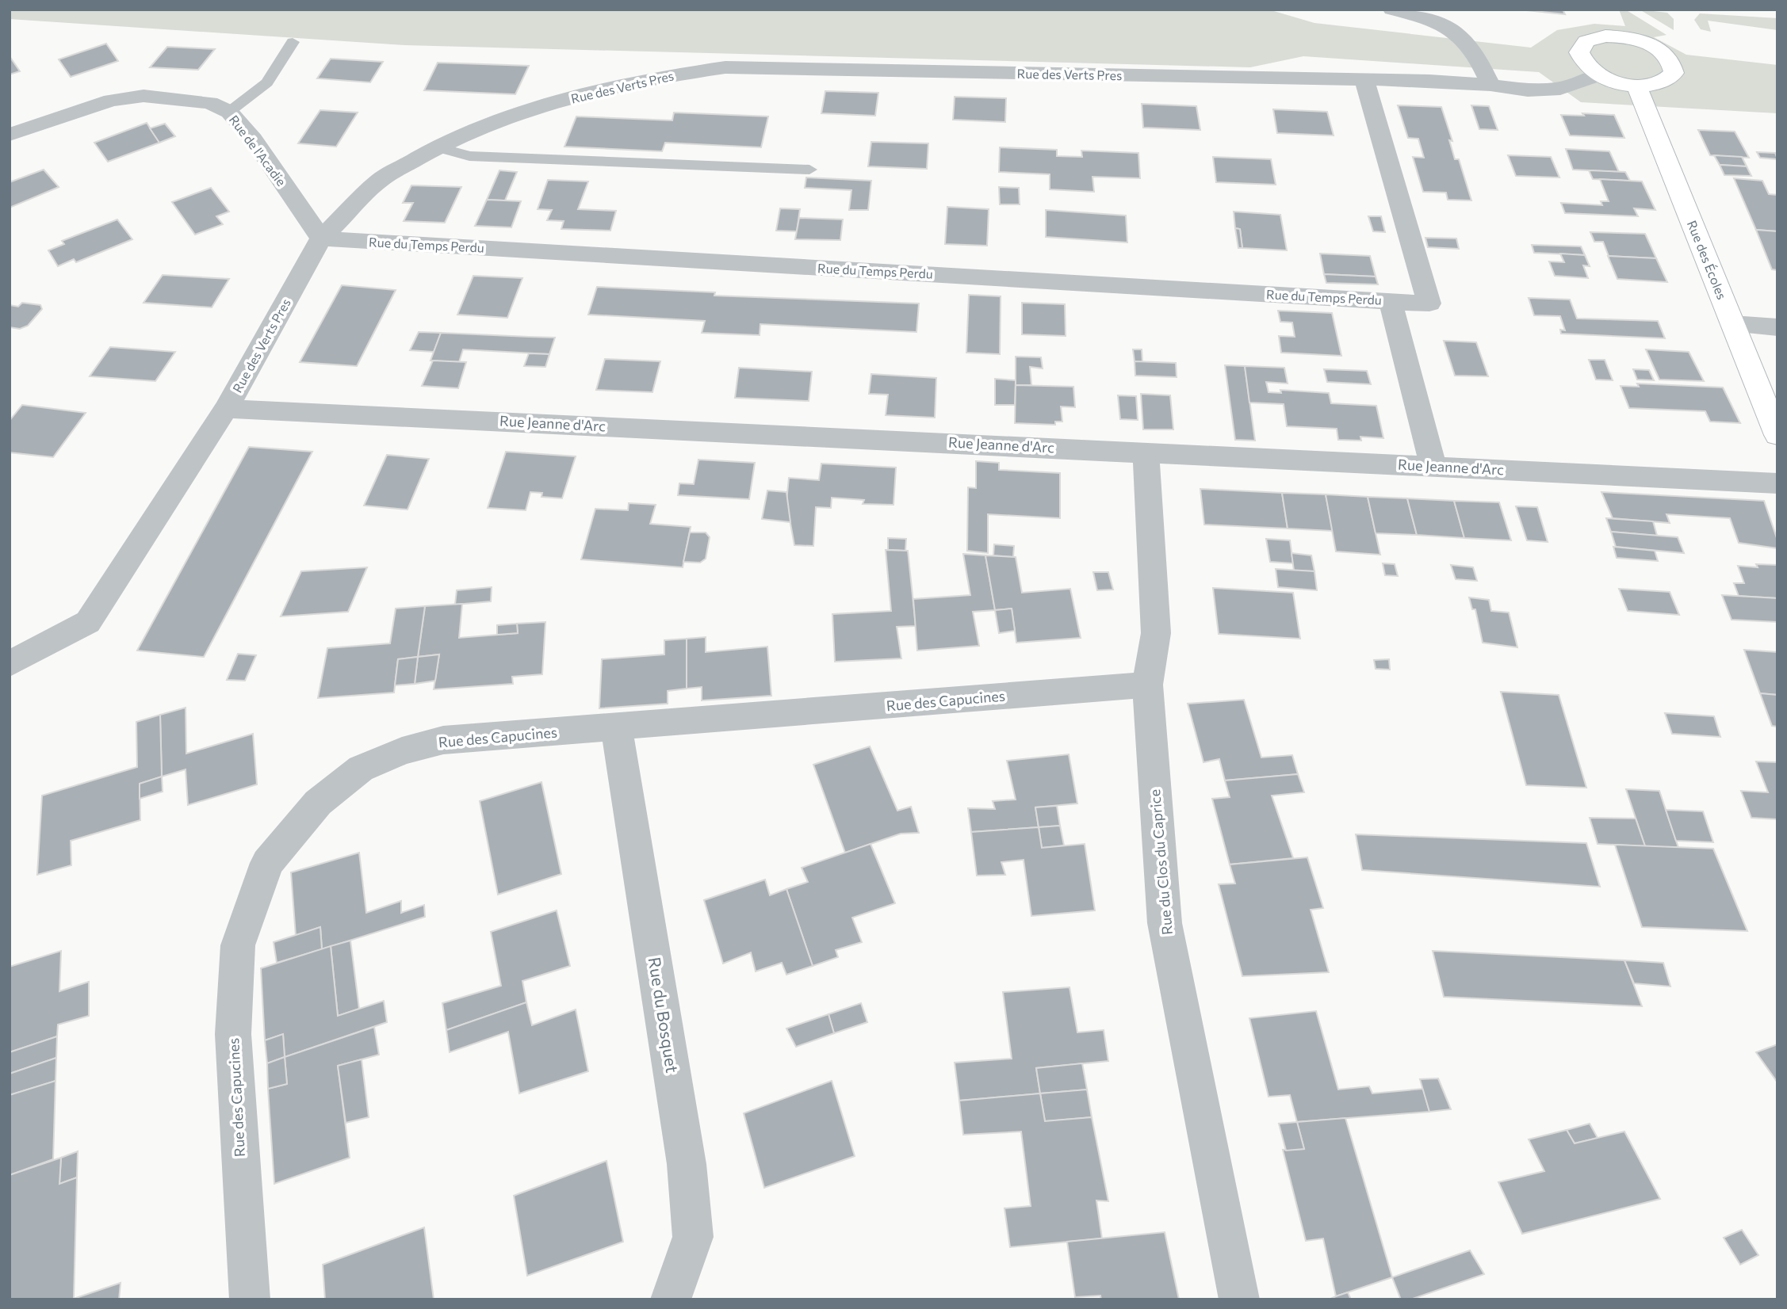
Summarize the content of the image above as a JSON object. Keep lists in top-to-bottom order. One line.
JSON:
{"streets":{"main road":["Rue des Écoles"],"street":["Rue des Verts Pres","Rue de l'Acadie","Rue du Temps Perdu","Rue Jeanne d'Arc","Rue des Capucines","Rue du Clos du Caprice","Rue du Bosquet"]},"crossings":[["Rue des Verts Pres","Rue de l'Acadie"],["Rue des Verts Pres","Rue du Temps Perdu"],["Rue des Verts Pres","Rue Jeanne d'Arc"],["Rue de l'Acadie","Rue du Temps Perdu"],["Rue Jeanne d'Arc","Rue du Clos du Caprice"],["Rue des Capucines","Rue du Clos du Caprice"],["Rue des Capucines","Rue du Bosquet"]]}
